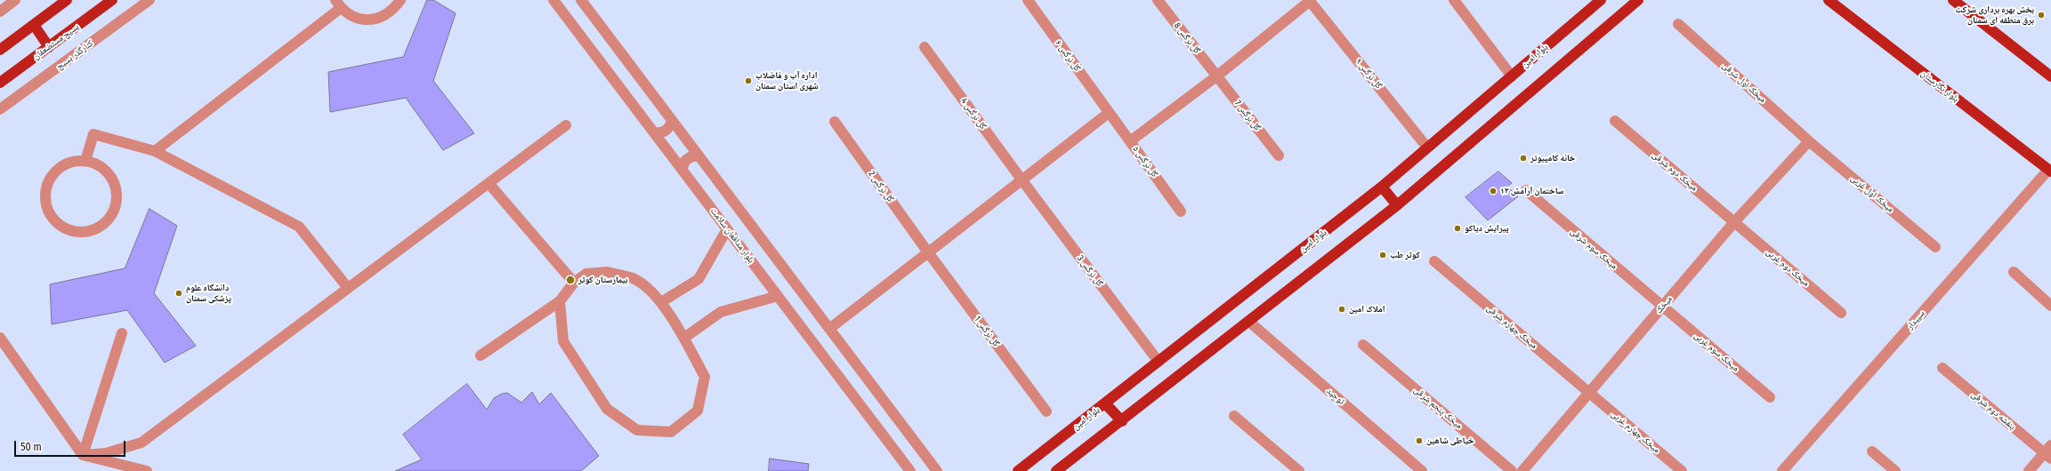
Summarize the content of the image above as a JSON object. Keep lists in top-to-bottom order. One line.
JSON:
{"streets":{"main road":["بسیج مستضعفان","بلوار امین","بلوار نگارستان"],"street":["گل نرگس 8","کنارگذر بسیج","گل نرگس ۶","گل نرگس ۹","میخک اول شرقی","گل نرگس 4","گل نرگس 7","گل نرگس ۵","میخک دوم شرقی","گل نرگس 2","میخک اول غربی","بلوار مدافعان سلامت","میخک سوم شرقی","میخک دوم غربی","گل نرگس 3","میخک","سپیدار","میخک چهارم شرقی","گل نرگس 1","میخک سوم غربی","توحید","میخک پنجم شرقی","بنفشه دوم شرقی","میخک چهارم غربی"]},"crossings":[["گل نرگس 8","گل نرگس 7"],["گل نرگس ۶","گل نرگس ۵"],["بلوار امین","گل نرگس ۹"],["بلوار امین","گل نرگس 3"],["میخک اول شرقی","میخک اول غربی"],["میخک اول شرقی","میخک"],["بلوار نگارستان","سپیدار"],["گل نرگس 4","گل نرگس 3"],["میخک دوم شرقی","میخک دوم غربی"],["میخک دوم شرقی","میخک"],["گل نرگس 2","گل نرگس 1"],["میخک اول غربی","میخک"],["میخک سوم شرقی","میخک"],["میخک سوم شرقی","میخک سوم غربی"],["میخک دوم غربی","میخک"],["میخک","میخک چهارم شرقی"],["میخک","میخک سوم غربی"],["میخک","میخک چهارم غربی"],["میخک چهارم شرقی","میخک چهارم غربی"]],"places":["بخش بهره برداری شرکت برق منطقه ای سمنان","اداره آب و فاضلاب شهری استان سمنان","خانه کامپیوتر","ساختمان آرامش ۱۲","پیرایش دیاکو","کوثر طب","بیمارستان کوثر","دانشگاه علوم پزشکی سمنان","املاک امین","خیاطی شاهین"],"scale_bar":"50 m"}
